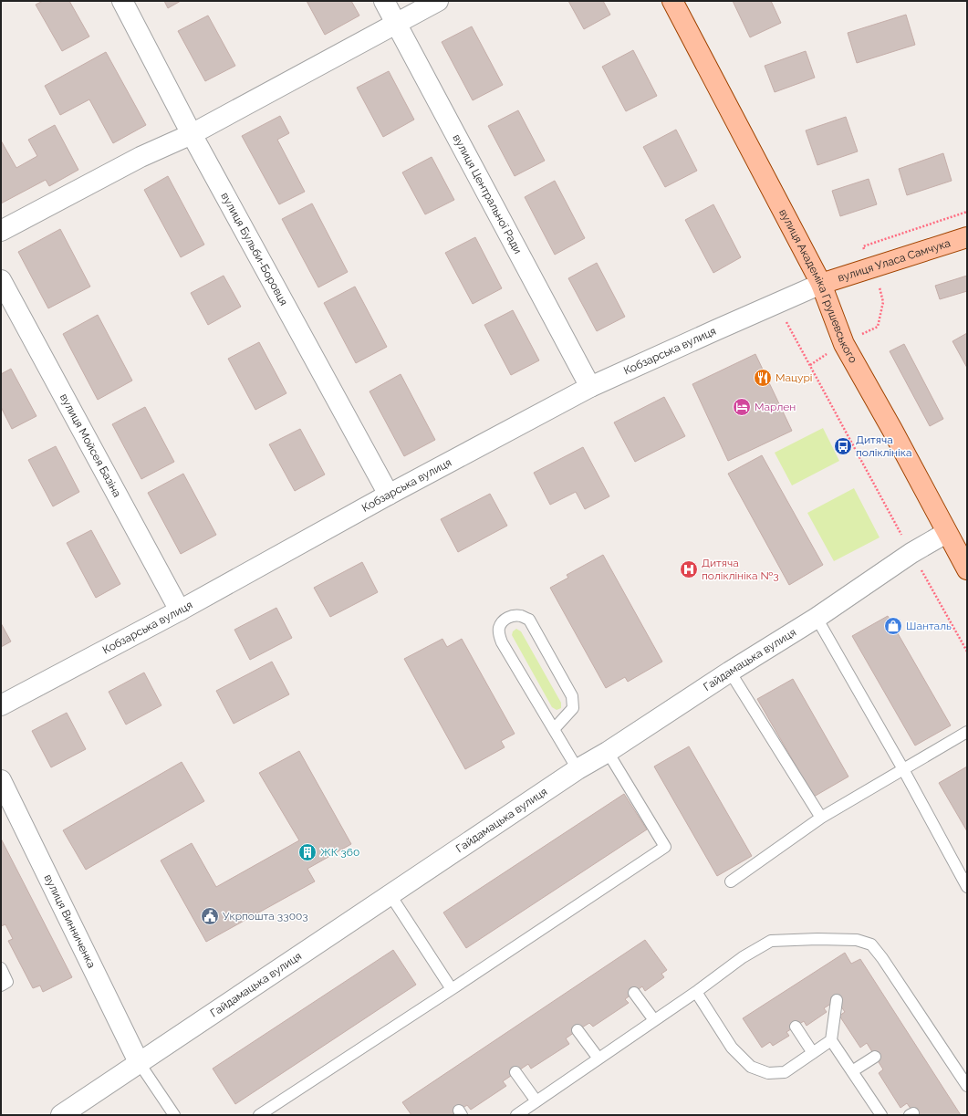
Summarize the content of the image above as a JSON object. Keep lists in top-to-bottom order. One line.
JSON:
{"streets":{"main road":["вулиця Уласа Самчука","вулиця Академіка Грушевського"],"street":["вулиця Центральної Ради","вулиця Бульби-Боровця","Кобзарська вулиця","вулиця Мойсея Базіна","Гайдамацька вулиця","вулиця Винниченка"]},"crossings":[["вулиця Центральної Ради","Кобзарська вулиця"],["вулиця Бульби-Боровця","Кобзарська вулиця"],["вулиця Уласа Самчука","вулиця Академіка Грушевського"],["вулиця Уласа Самчука","Кобзарська вулиця"],["вулиця Академіка Грушевського","Кобзарська вулиця"],["вулиця Академіка Грушевського","Гайдамацька вулиця"],["Кобзарська вулиця","вулиця Мойсея Базіна"],["Гайдамацька вулиця","вулиця Винниченка"]],"places":{"restaurant":["Мацурі"],"hotel":["Марлен"],"bus stop":["Дитяча поліклініка"],"hospital":["Дитяча поліклініка №3"],"shop":["Шанталь"],"building":["ЖК 360"],"public building":["Укрпошта 33003"]}}
